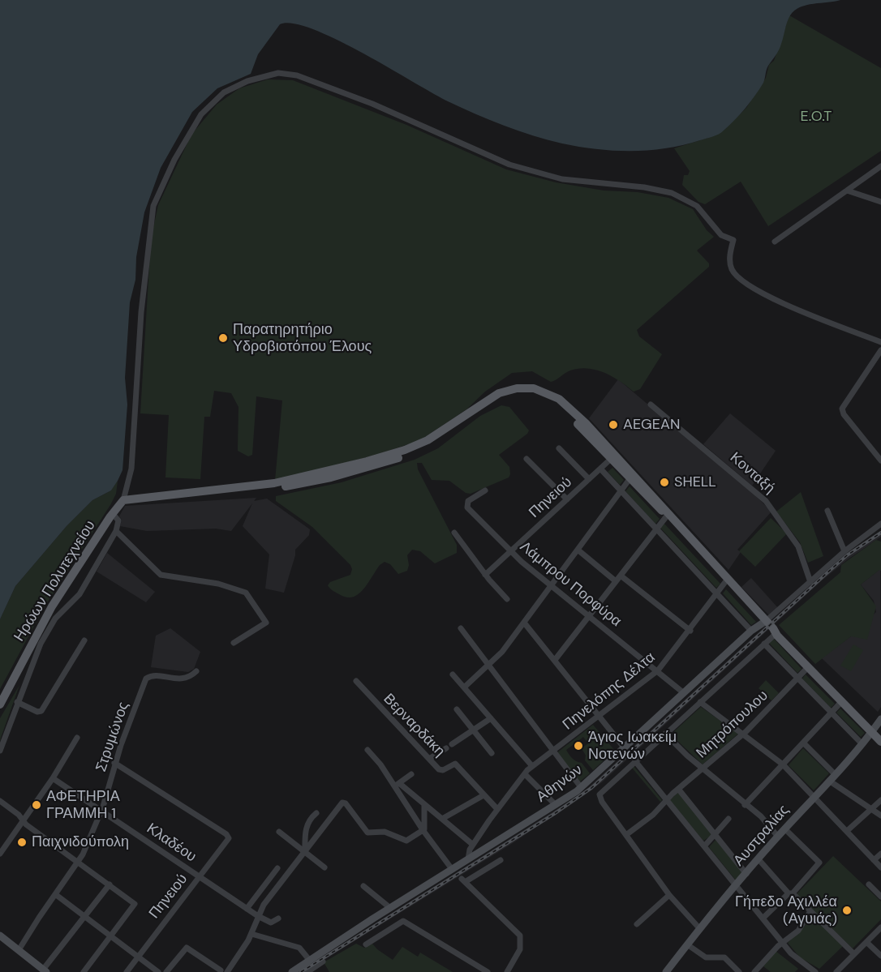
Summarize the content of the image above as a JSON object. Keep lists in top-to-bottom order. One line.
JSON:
{"streets":{"main road":["Ηρώων Πολυτεχνείου"],"street":["Κονταξή","Πηνειού","Λάμπρου Πορφύρα","Πηνελόπης Δέλτα","Μητρόπουλου","Βερναρδάκη","Στρυμώνος","Αθηνών","Αυστραλίας","Κλαδέου"]},"crossings":[["Κονταξή","Αθηνών"],["Πηνειού","Λάμπρου Πορφύρα"],["Πηνειού","Στρυμώνος"],["Πηνειού","Κλαδέου"],["Λάμπρου Πορφύρα","Πηνελόπης Δέλτα"],["Λάμπρου Πορφύρα","Αθηνών"],["Πηνελόπης Δέλτα","Βερναρδάκη"],["Πηνελόπης Δέλτα","Αθηνών"],["Στρυμώνος","Κλαδέου"]],"parks":["E.O.T"],"places":["Παρατηρητήριο Υδροβιοτόπου Έλους","AEGEAN","SHELL","Άγιος Ιωακείμ Νοτενών","ΑΦΕΤΗΡΙΑ ΓΡΑΜΜΗ 1","Παιχνιδούπολη","Γήπεδο Αχιλλέα (Αγυιάς)"]}
